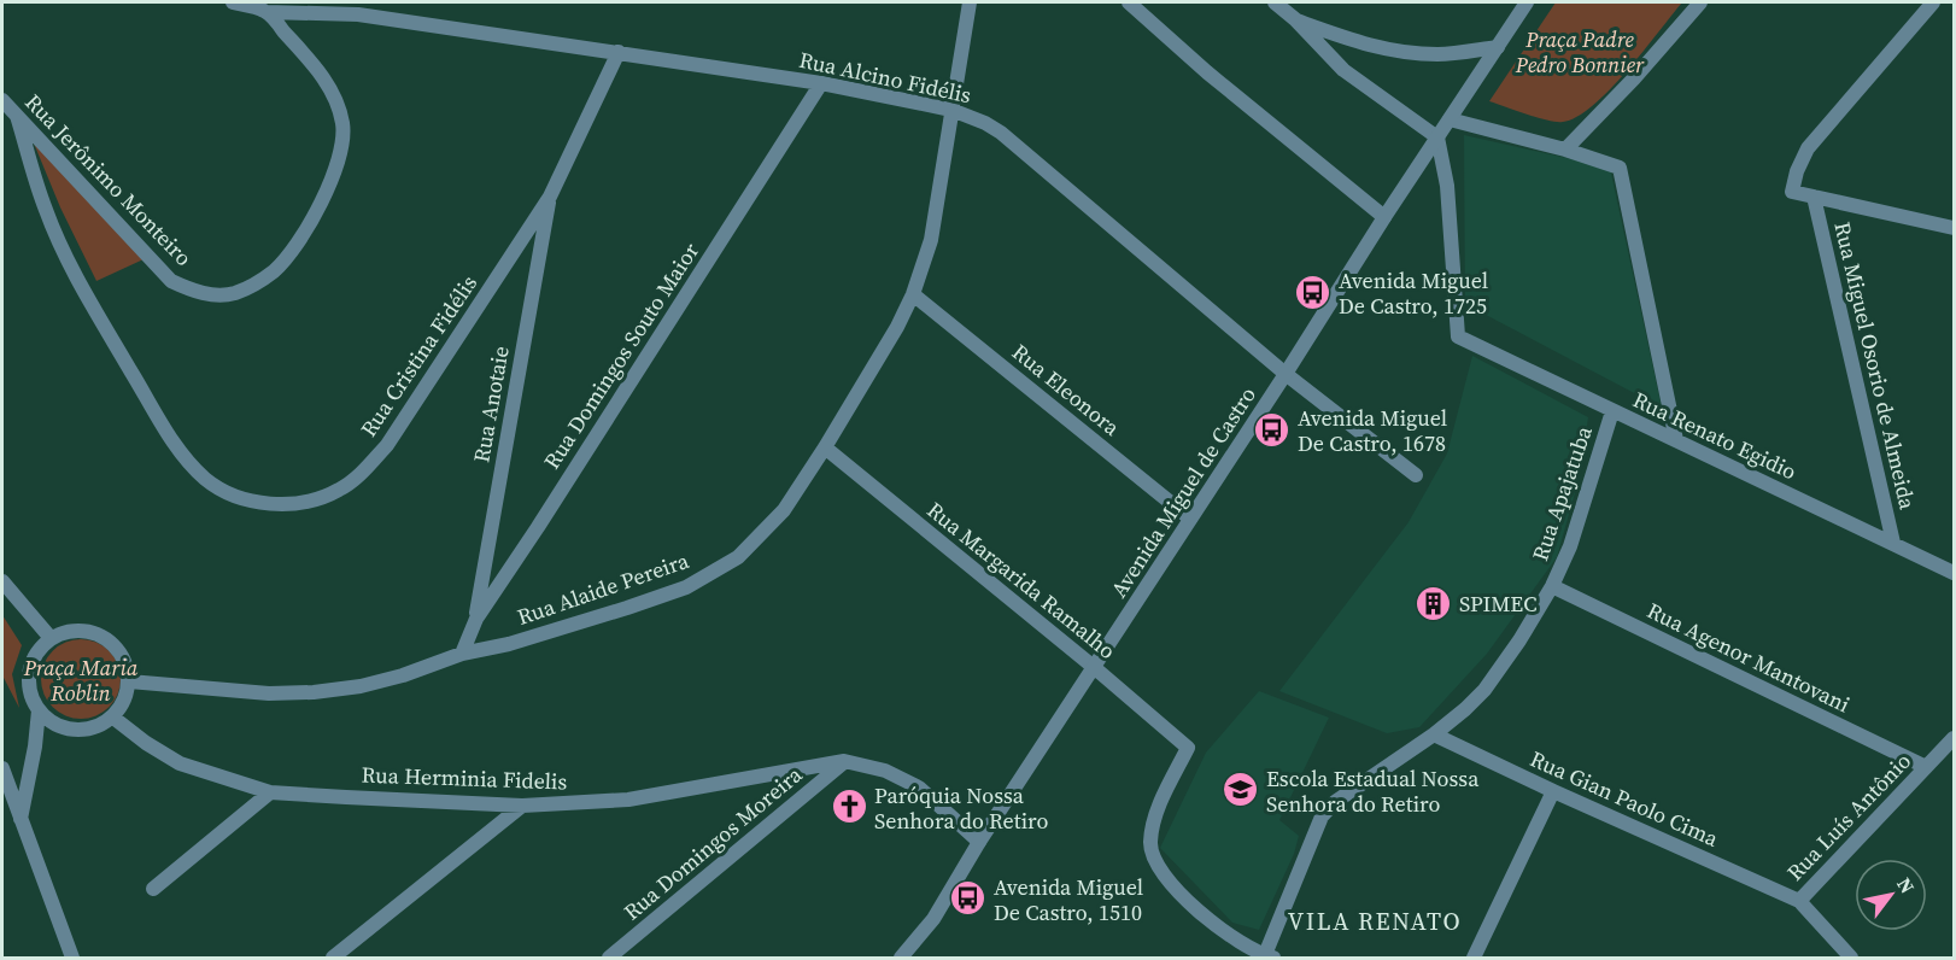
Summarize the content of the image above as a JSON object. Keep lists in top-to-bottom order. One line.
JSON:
{"streets":{"street":["Rua Alcino Fidélis","Rua Jerônimo Monteiro","Rua Cristina Fidélis","Rua Domingos Souto Maior","Rua Miguel Osorio de Almeida","Rua Eleonora","Rua Anotaie","Rua Renato Egidio","Avenida Miguel de Castro","Rua Apajatuba","Rua Margarida Ramalho","Rua Alaide Pereira","Rua Agenor Mantovani","Rua Herminia Fidelis","Rua Gian Paolo Cima","Rua Luís Antônio","Rua Domingos Moreira"]},"crossings":[["Rua Alcino Fidélis","Rua Jerônimo Monteiro"],["Rua Alcino Fidélis","Rua Cristina Fidélis"],["Rua Alcino Fidélis","Rua Domingos Souto Maior"],["Rua Alcino Fidélis","Avenida Miguel de Castro"],["Rua Alcino Fidélis","Rua Alaide Pereira"],["Rua Jerônimo Monteiro","Rua Cristina Fidélis"],["Rua Cristina Fidélis","Rua Anotaie"],["Rua Domingos Souto Maior","Rua Anotaie"],["Rua Domingos Souto Maior","Rua Alaide Pereira"],["Rua Miguel Osorio de Almeida","Rua Renato Egidio"],["Rua Eleonora","Avenida Miguel de Castro"],["Rua Eleonora","Rua Alaide Pereira"],["Rua Renato Egidio","Avenida Miguel de Castro"],["Rua Renato Egidio","Rua Apajatuba"],["Avenida Miguel de Castro","Rua Margarida Ramalho"],["Avenida Miguel de Castro","Rua Herminia Fidelis"],["Rua Apajatuba","Rua Margarida Ramalho"],["Rua Apajatuba","Rua Agenor Mantovani"],["Rua Apajatuba","Rua Gian Paolo Cima"],["Rua Margarida Ramalho","Rua Alaide Pereira"],["Rua Alaide Pereira","Rua Herminia Fidelis"],["Rua Agenor Mantovani","Rua Luís Antônio"],["Rua Herminia Fidelis","Rua Domingos Moreira"],["Rua Gian Paolo Cima","Rua Luís Antônio"]],"districts":["VILA RENATO"],"parks":["Praça Padre Pedro Bonnier","Praça Maria Roblin"],"places":{"bus stop":["Avenida Miguel De Castro, 1725","Avenida Miguel De Castro, 1678","Avenida Miguel De Castro, 1510"],"building":["SPIMEC"],"school or university":["Escola Estadual Nossa Senhora do Retiro"],"church":["Paróquia Nossa Senhora do Retiro"]},"north":"top right"}
